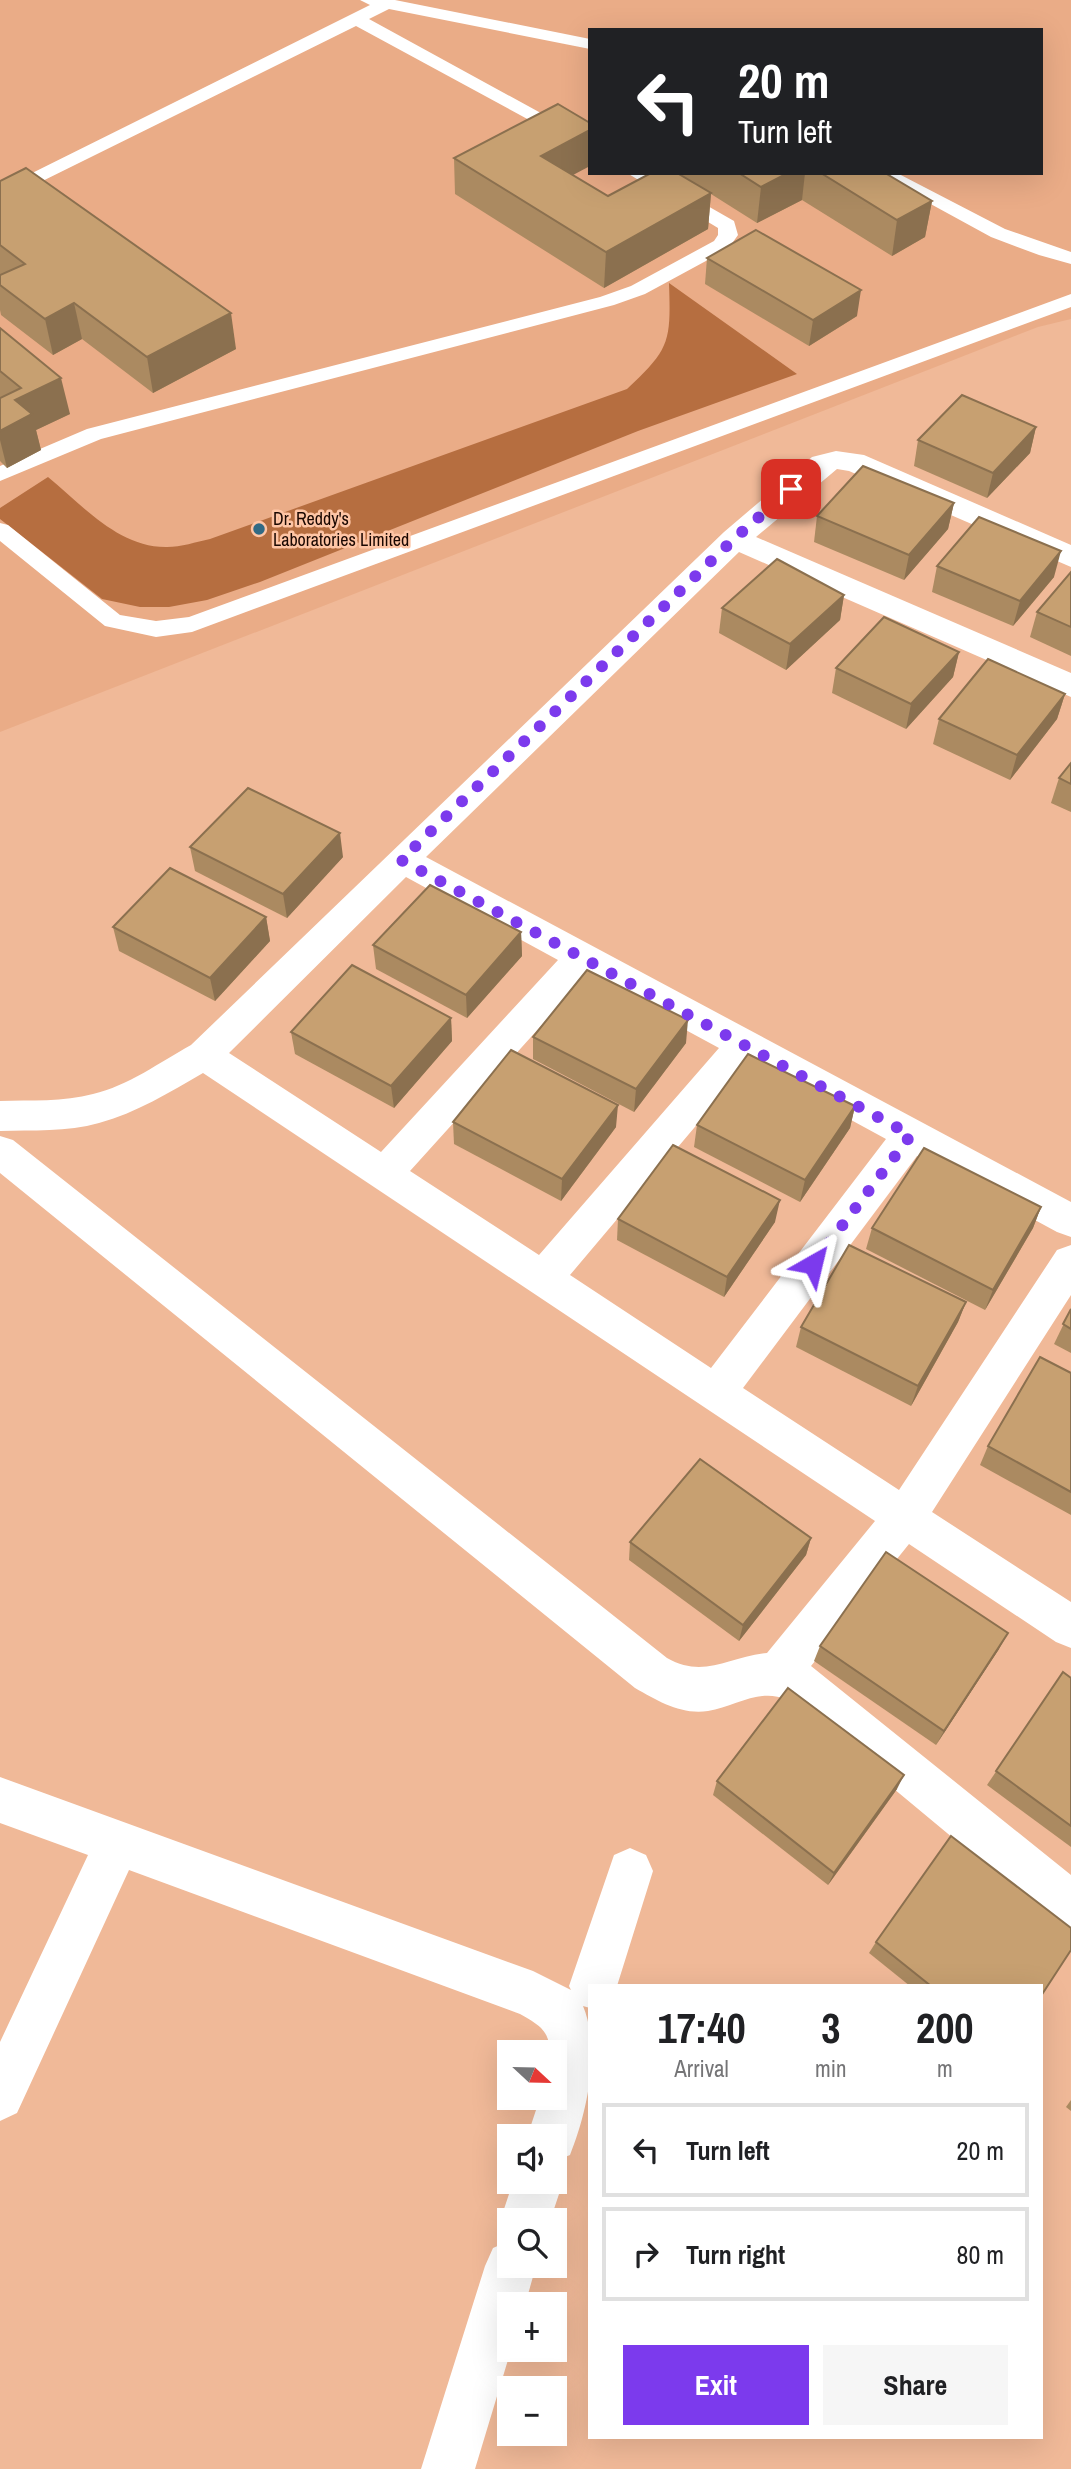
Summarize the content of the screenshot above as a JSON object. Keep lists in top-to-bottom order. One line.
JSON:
{"places":["Dr. Reddy's Laboratories Limited"],"north":"right","page":{"turn":["20 m","Turn left"],"eta":["17:40","Arrival","3","min","200","m"],"map_buttons":["+","−"],"list":[{"name":"Turn left","value":"20 m"},{"name":"Turn right","value":"80 m"}],"buttons":["Exit","Share"]}}
